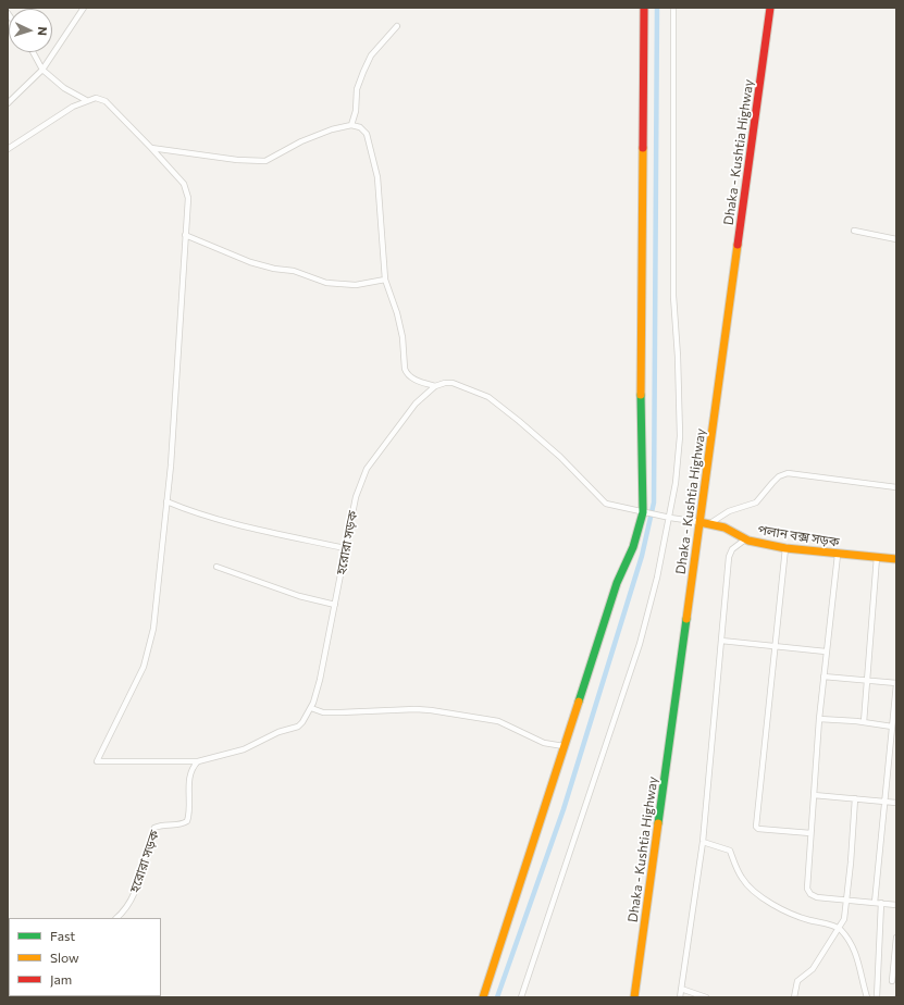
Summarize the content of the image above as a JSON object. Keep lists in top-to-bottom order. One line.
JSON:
{"streets":{"main road":["Dhaka - Kushtia Highway","পলান বক্স সড়ক"],"street":["হরোরা সড়ক"]},"crossings":[["Dhaka - Kushtia Highway","পলান বক্স সড়ক"]],"legend":["Fast","Slow","Jam"],"north":"right"}
